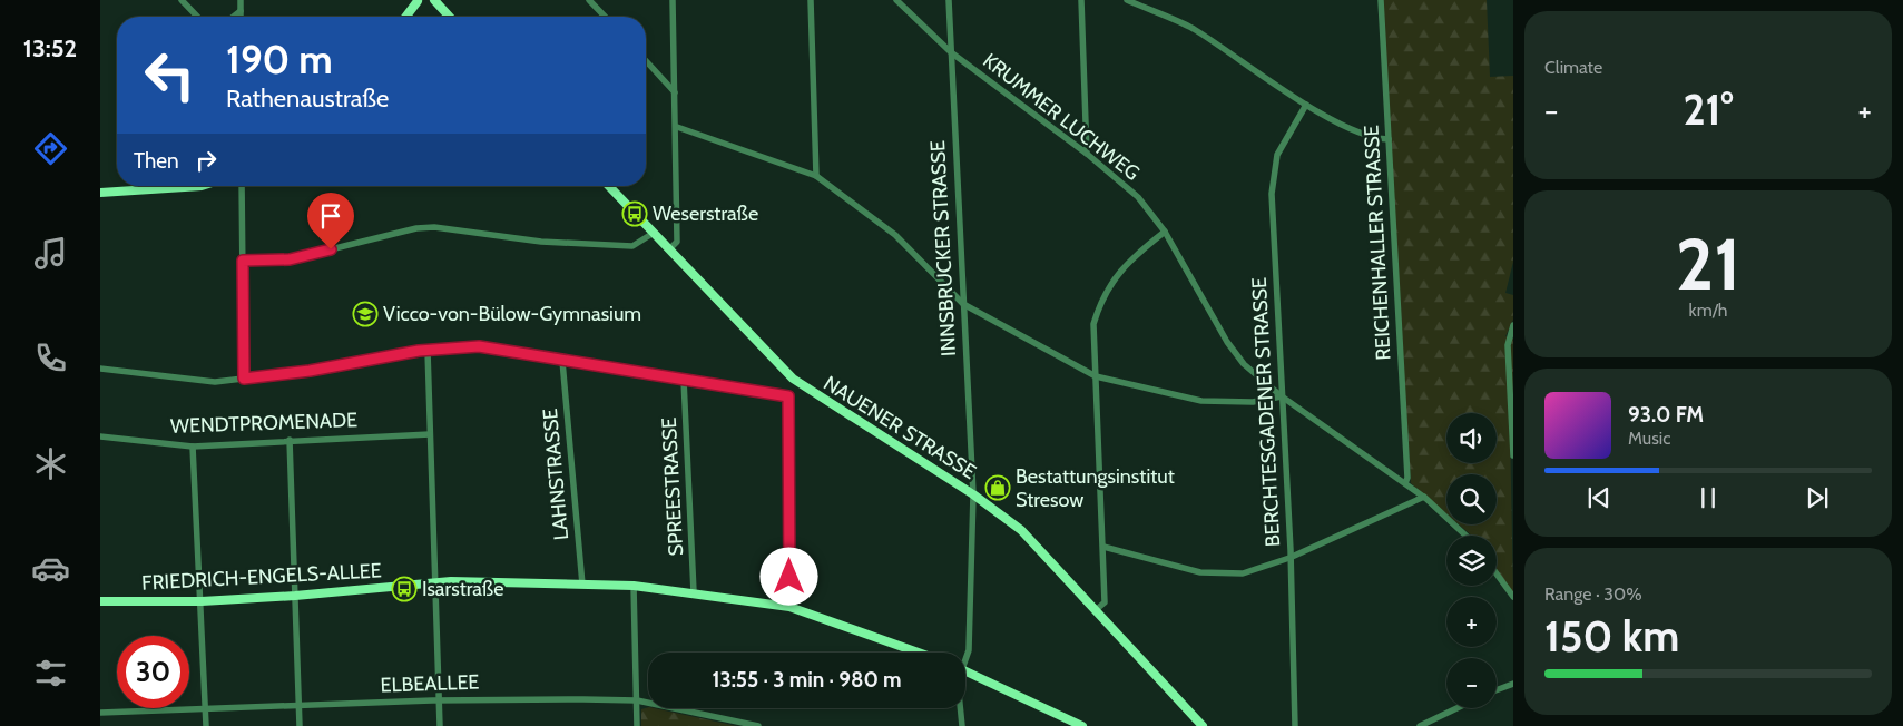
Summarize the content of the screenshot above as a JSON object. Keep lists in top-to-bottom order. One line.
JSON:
{"streets":{"street":["KRUMMER LUCHWEG","REICHENHALLER STRASSE","INNSBRUCKER STRASSE","BERCHTESGADENER STRASSE","WENDTPROMENADE","NAUENER STRASSE","LAHNSTRASSE","SPREESTRASSE","FRIEDRICH-ENGELS-ALLEE","ELBEALLEE"]},"crossings":[["KRUMMER LUCHWEG","REICHENHALLER STRASSE"],["KRUMMER LUCHWEG","INNSBRUCKER STRASSE"],["KRUMMER LUCHWEG","BERCHTESGADENER STRASSE"],["INNSBRUCKER STRASSE","NAUENER STRASSE"],["LAHNSTRASSE","FRIEDRICH-ENGELS-ALLEE"],["SPREESTRASSE","FRIEDRICH-ENGELS-ALLEE"]],"places":{"bus stop":["Weserstraße","Isarstraße"],"school or university":["Vicco-von-Bülow-Gymnasium"],"shop":["Bestattungsinstitut Stresow"]},"page":{"tabs":"13:52","tile":["Climate",["21","km/h"],["Range · 30%","150 km"]],"turn":["190 m","Rathenaustraße"],"heat":["−","21°","+"],"then":"Then","song":["93.0 FM","Music"],"map_buttons":["+","−"],"limit":"30","trip":"13:55 · 3 min · 980 m"}}
